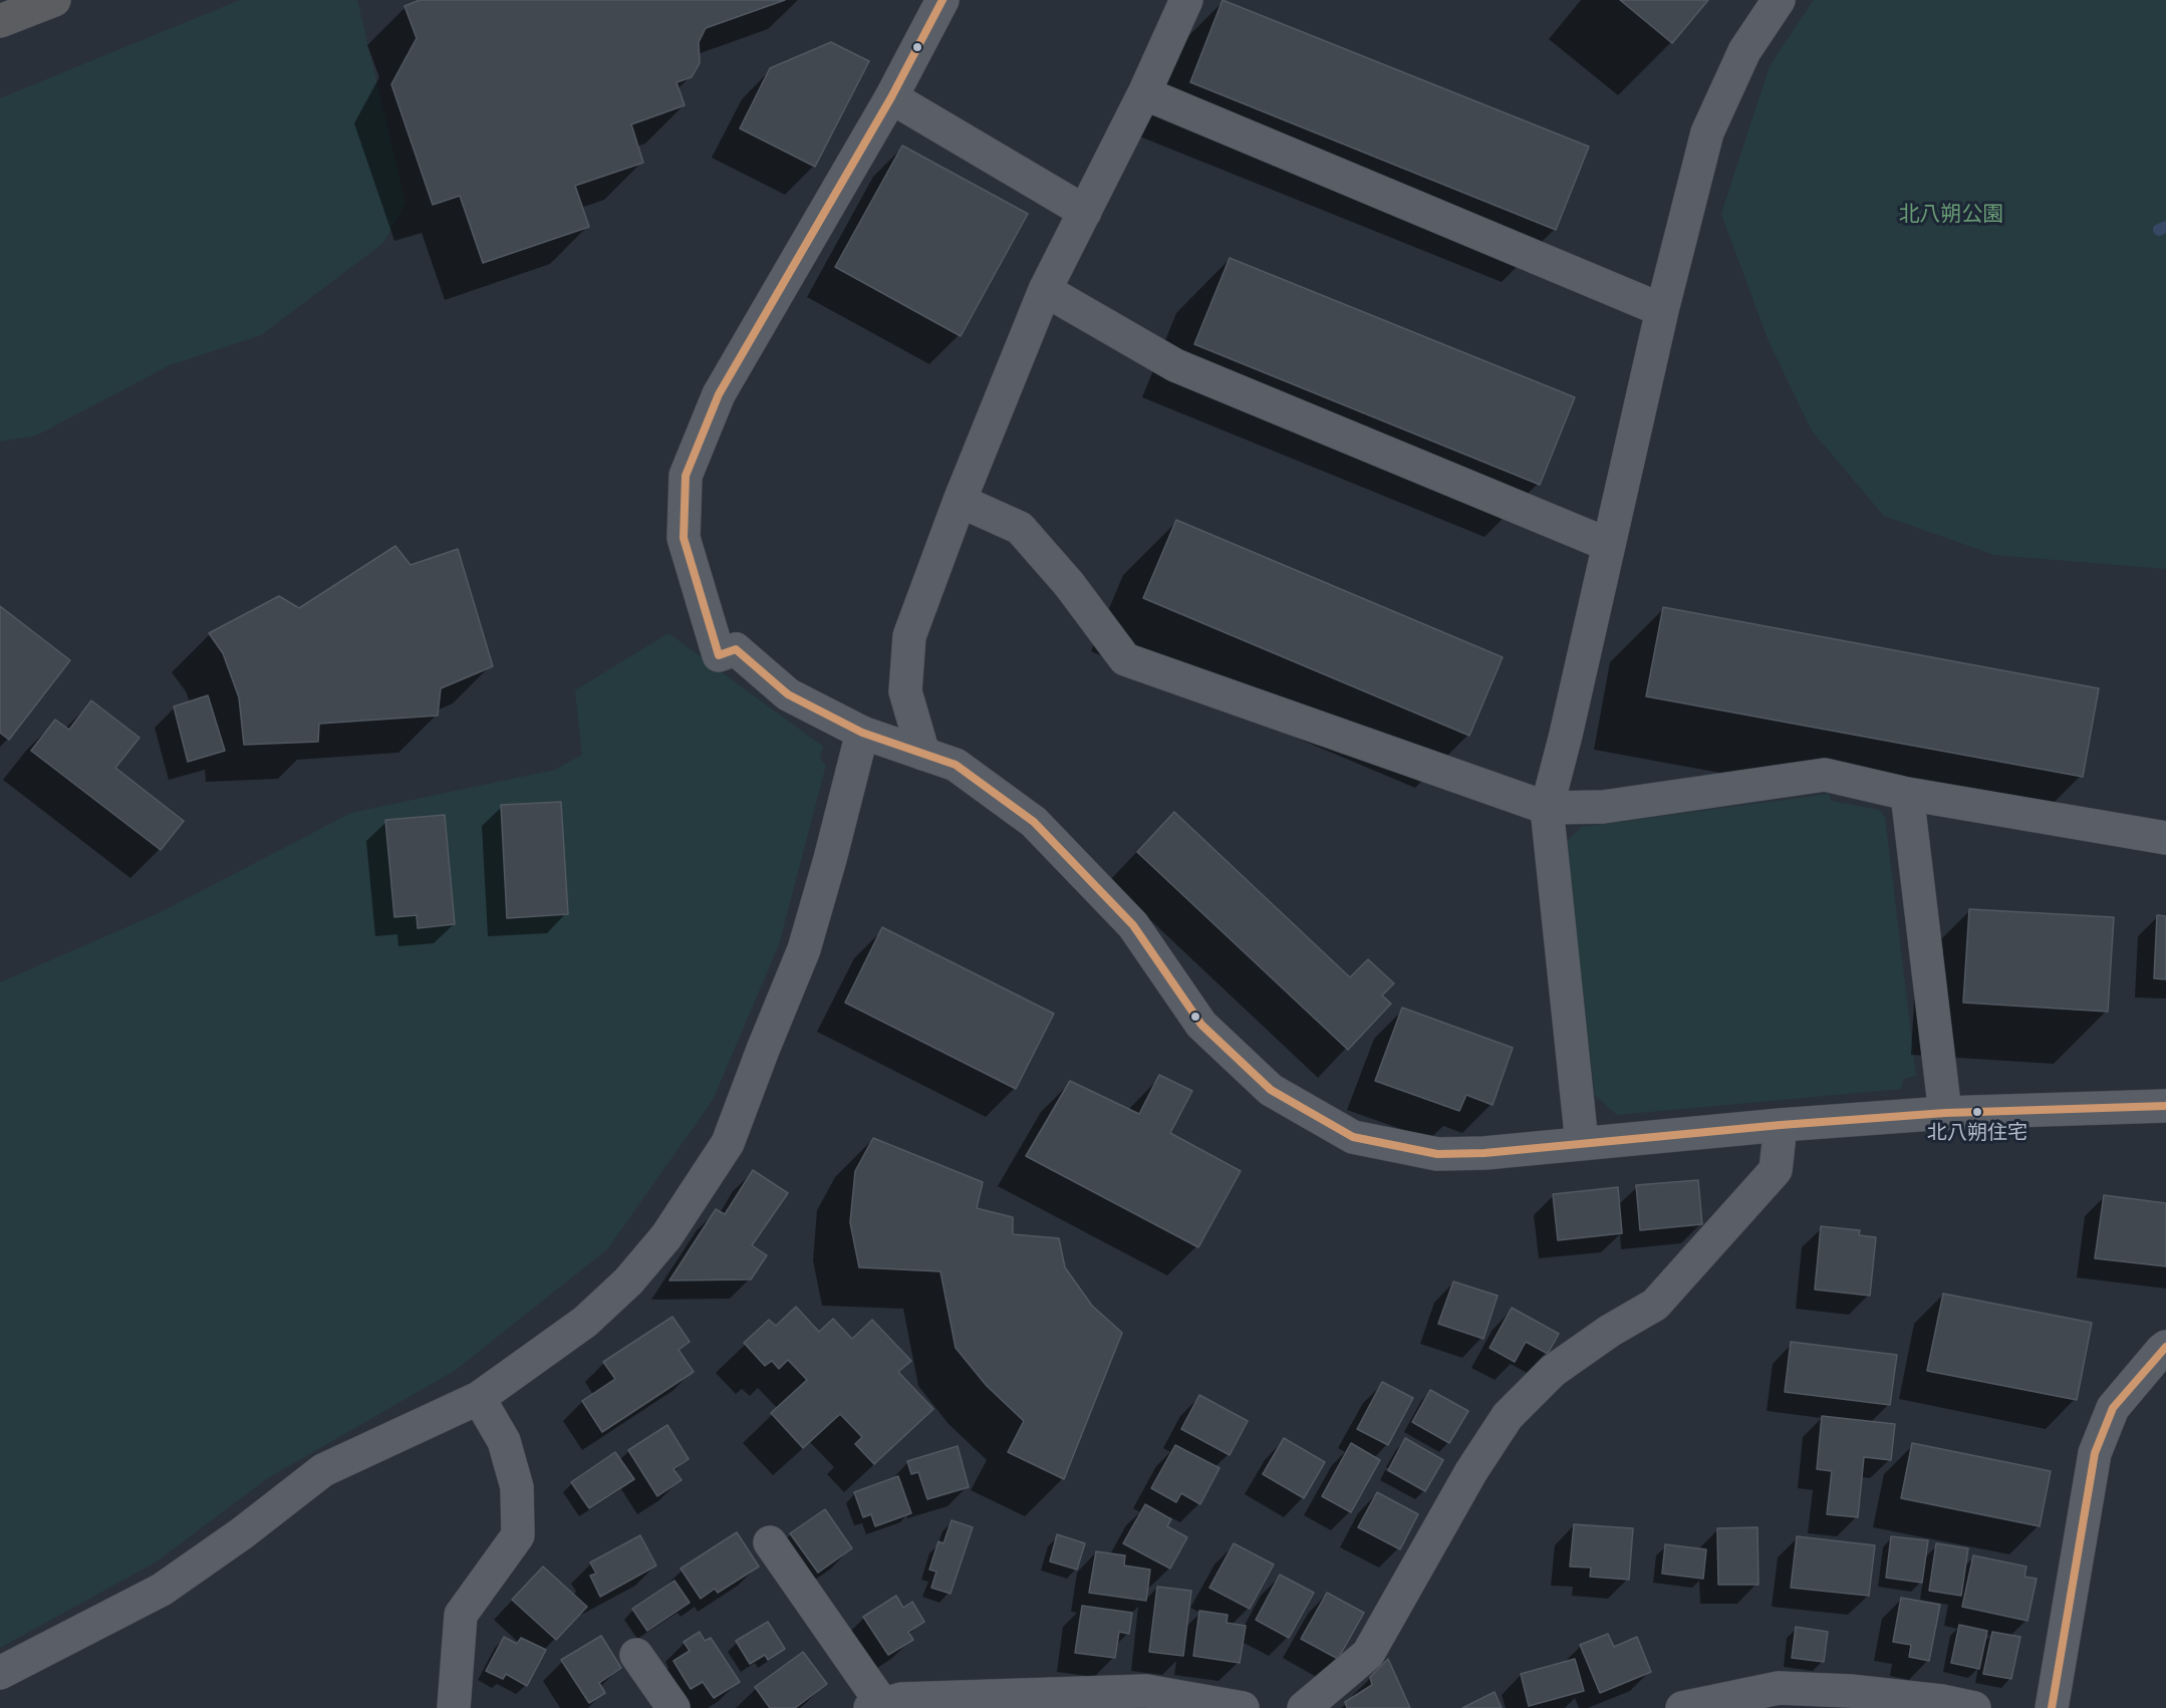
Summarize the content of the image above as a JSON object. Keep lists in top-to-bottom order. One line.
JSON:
{"parks":["北八朔公園"],"places":["北八朔住宅"]}
